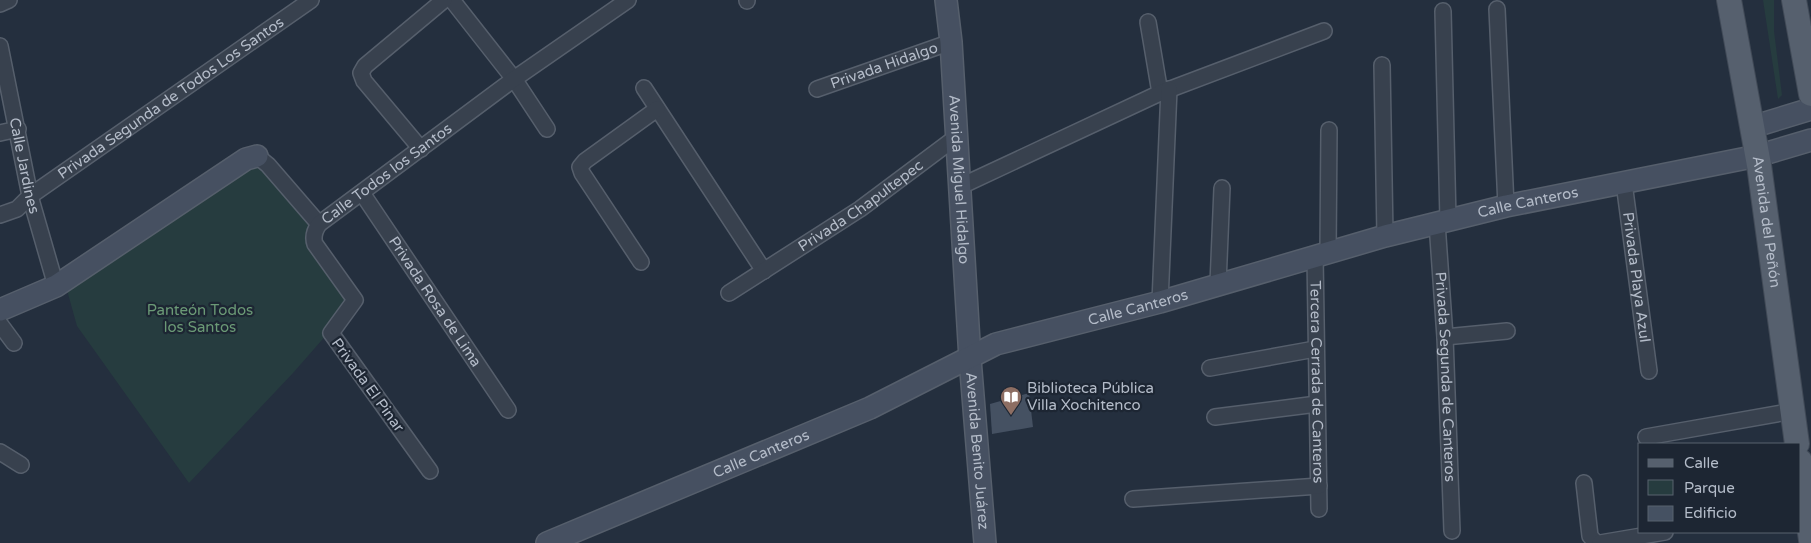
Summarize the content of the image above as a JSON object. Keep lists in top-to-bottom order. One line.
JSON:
{"streets":{"main road":["Avenida del Peñón"],"street":["Privada Hidalgo","Privada Segunda de Todos Los Santos","Calle Jardines","Calle Todos los Santos","Avenida Miguel Hidalgo","Calle Canteros","Privada Chapultepec","Privada Playa Azul","Privada Rosa de Lima","Privada Segunda de Canteros","Tercera Cerrada de Canteros","Privada El Pinar","Avenida Benito Juárez"]},"crossings":[["Privada Hidalgo","Avenida Miguel Hidalgo"],["Privada Segunda de Todos Los Santos","Calle Jardines"],["Calle Jardines","Calle Todos los Santos"],["Calle Todos los Santos","Privada Rosa de Lima"],["Calle Todos los Santos","Privada El Pinar"],["Avenida Miguel Hidalgo","Calle Canteros"],["Avenida Miguel Hidalgo","Privada Chapultepec"],["Avenida Miguel Hidalgo","Avenida Benito Juárez"],["Calle Canteros","Avenida del Peñón"],["Calle Canteros","Privada Playa Azul"],["Calle Canteros","Privada Segunda de Canteros"],["Calle Canteros","Tercera Cerrada de Canteros"],["Calle Canteros","Avenida Benito Juárez"]],"parks":["Panteón Todos los Santos"],"places":{"library":["Biblioteca Pública Villa Xochitenco"]},"legend":["Calle","Parque","Edificio"]}
